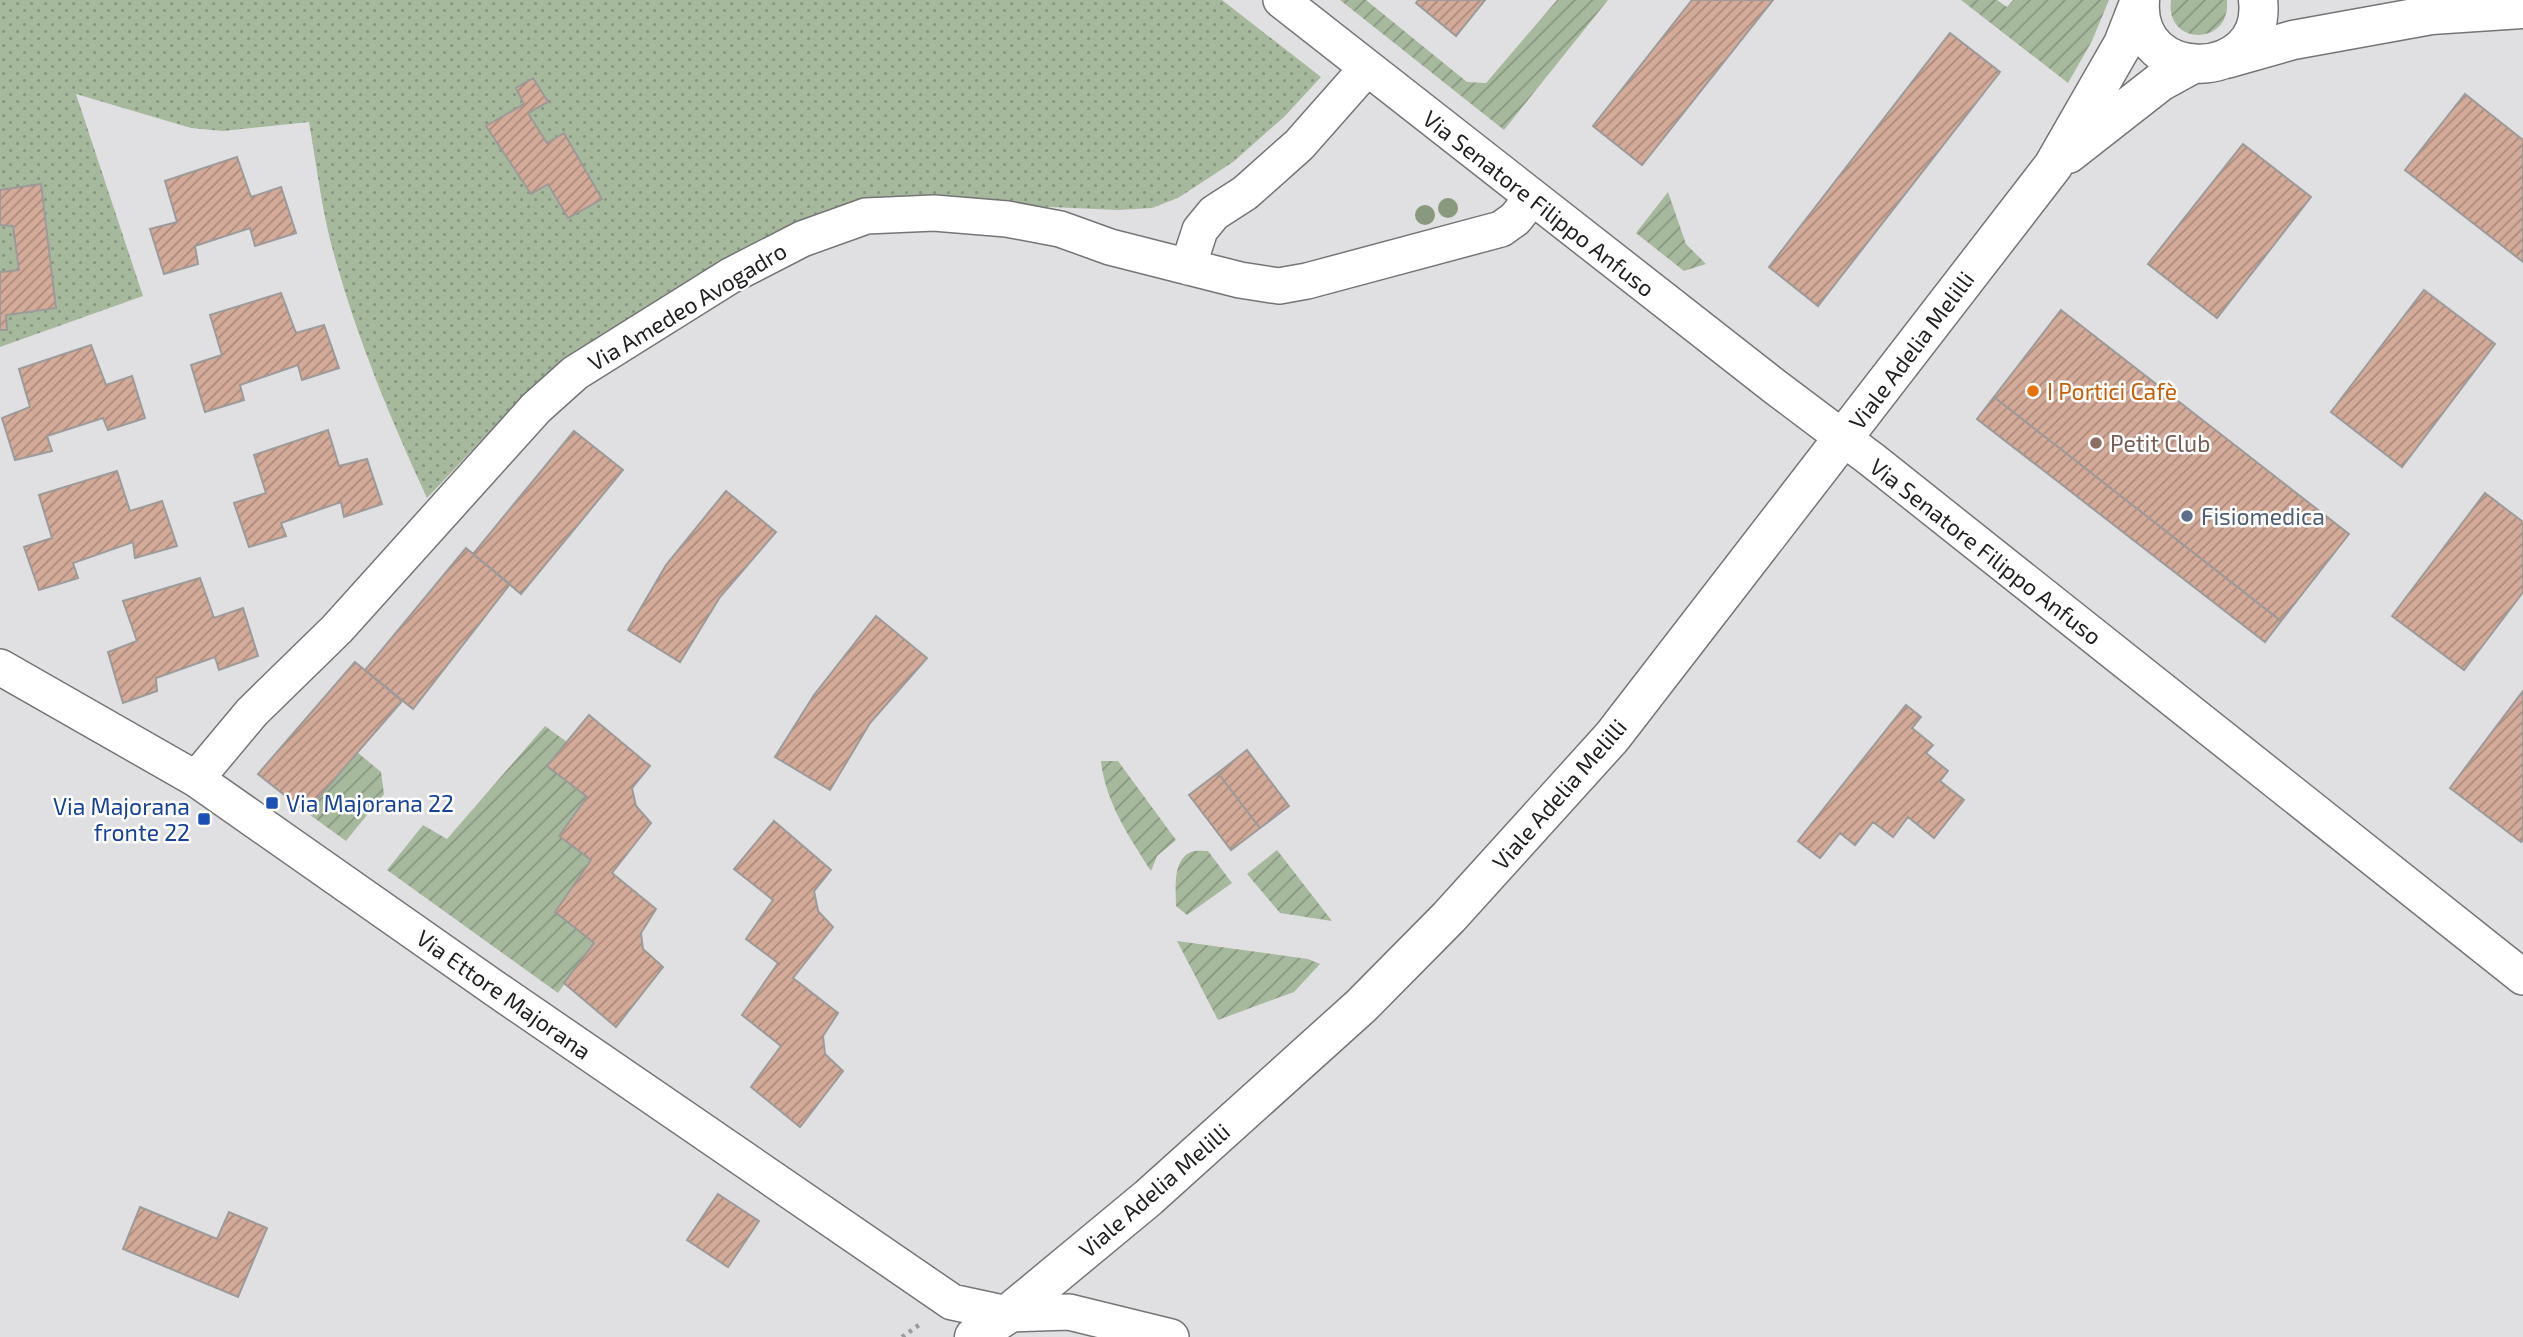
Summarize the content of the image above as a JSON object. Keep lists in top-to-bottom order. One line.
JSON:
{"streets":{"street":["Via Senatore Filippo Anfuso","Via Amedeo Avogadro","Viale Adelia Melilli","Via Ettore Majorana"]},"crossings":[["Via Senatore Filippo Anfuso","Via Amedeo Avogadro"],["Via Senatore Filippo Anfuso","Viale Adelia Melilli"],["Via Amedeo Avogadro","Via Ettore Majorana"],["Viale Adelia Melilli","Via Ettore Majorana"]],"places":{"other":["I Portici Cafè","Petit Club","Fisiomedica"],"transit":["Via Majorana 22","Via Majorana fronte 22"]}}
